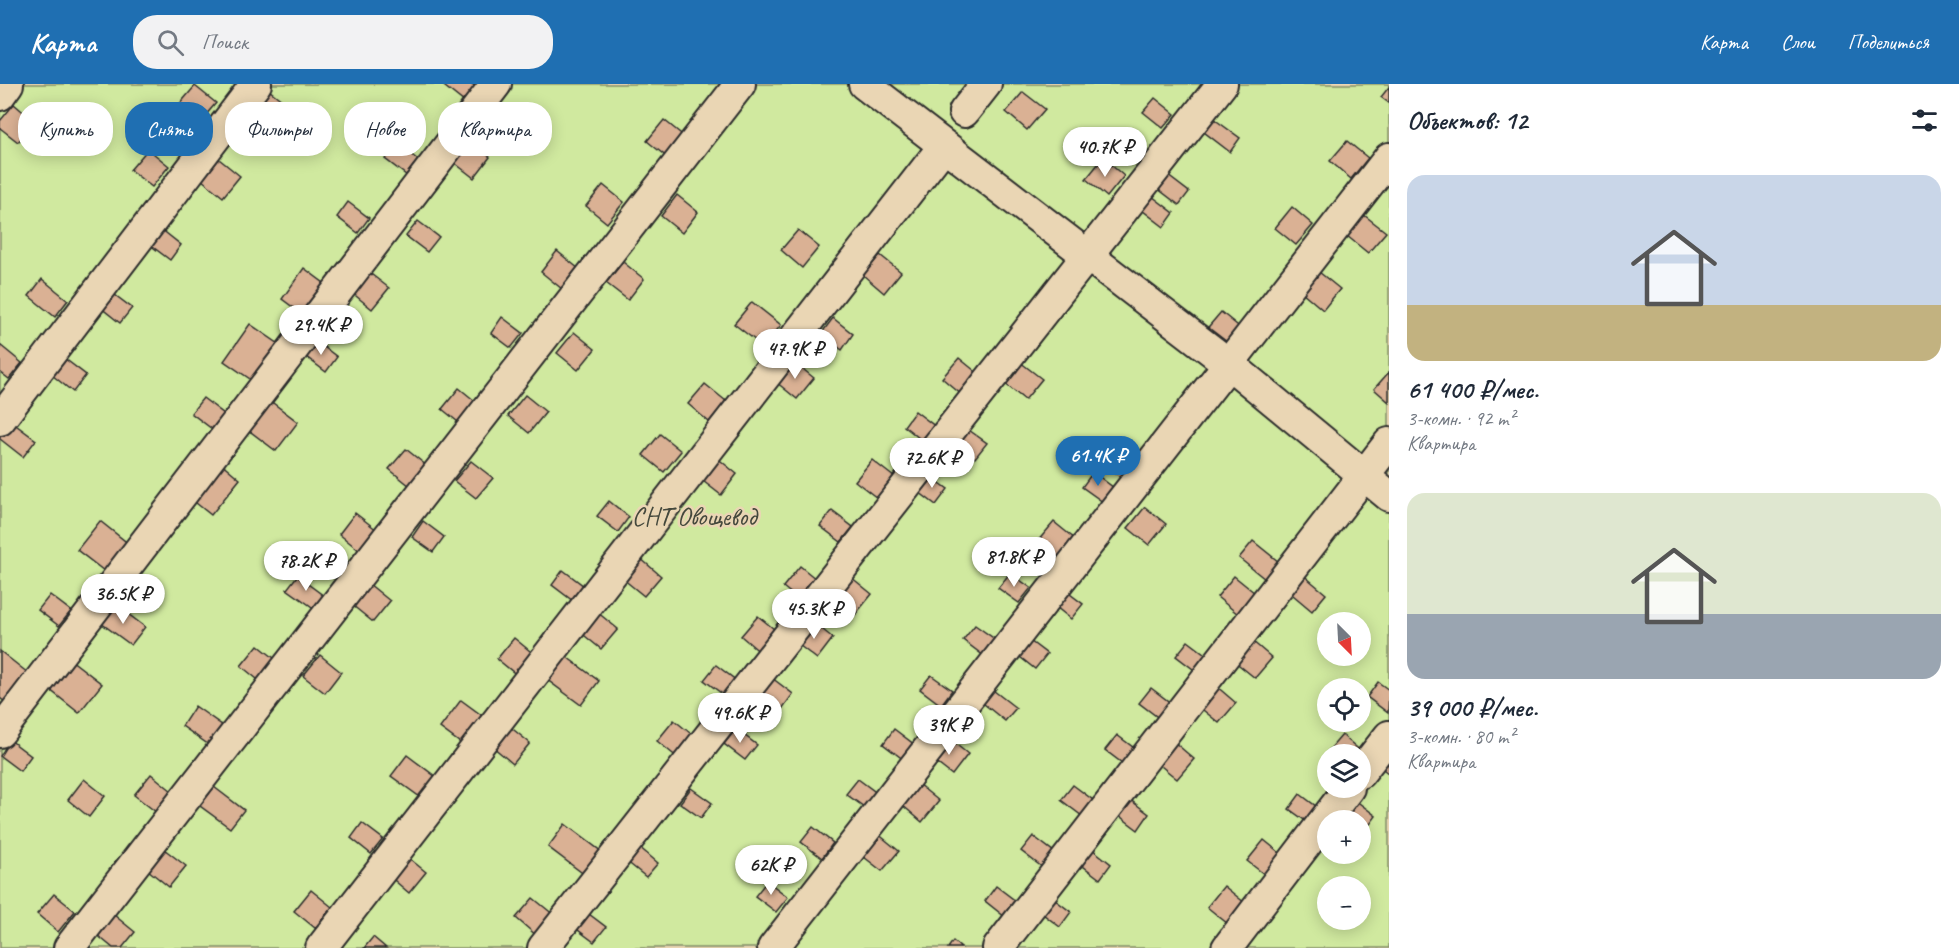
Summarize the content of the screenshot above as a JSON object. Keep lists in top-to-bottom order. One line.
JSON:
{"parks":["СНТ Овощевод"],"north":"bottom right","page":{"header":"Карта","search":"Поиск","nav":["Карта","Слои","Поделиться"],"heading":"Объектов: 12","chip":["Купить","Снять","Фильтры","Новое","Квартира"],"price":["40.7K ₽","29.4K ₽","47.9K ₽","61.4K ₽","72.6K ₽","81.8K ₽","78.2K ₽","36.5K ₽","45.3K ₽","49.6K ₽","39K ₽","62K ₽"],"list":[{"name":"61 400 ₽/мес.","note":"3-комн. · 92 m² · Квартира"},{"name":"39 000 ₽/мес.","note":"3-комн. · 80 m² · Квартира"}],"map_buttons":["+","−"]}}
